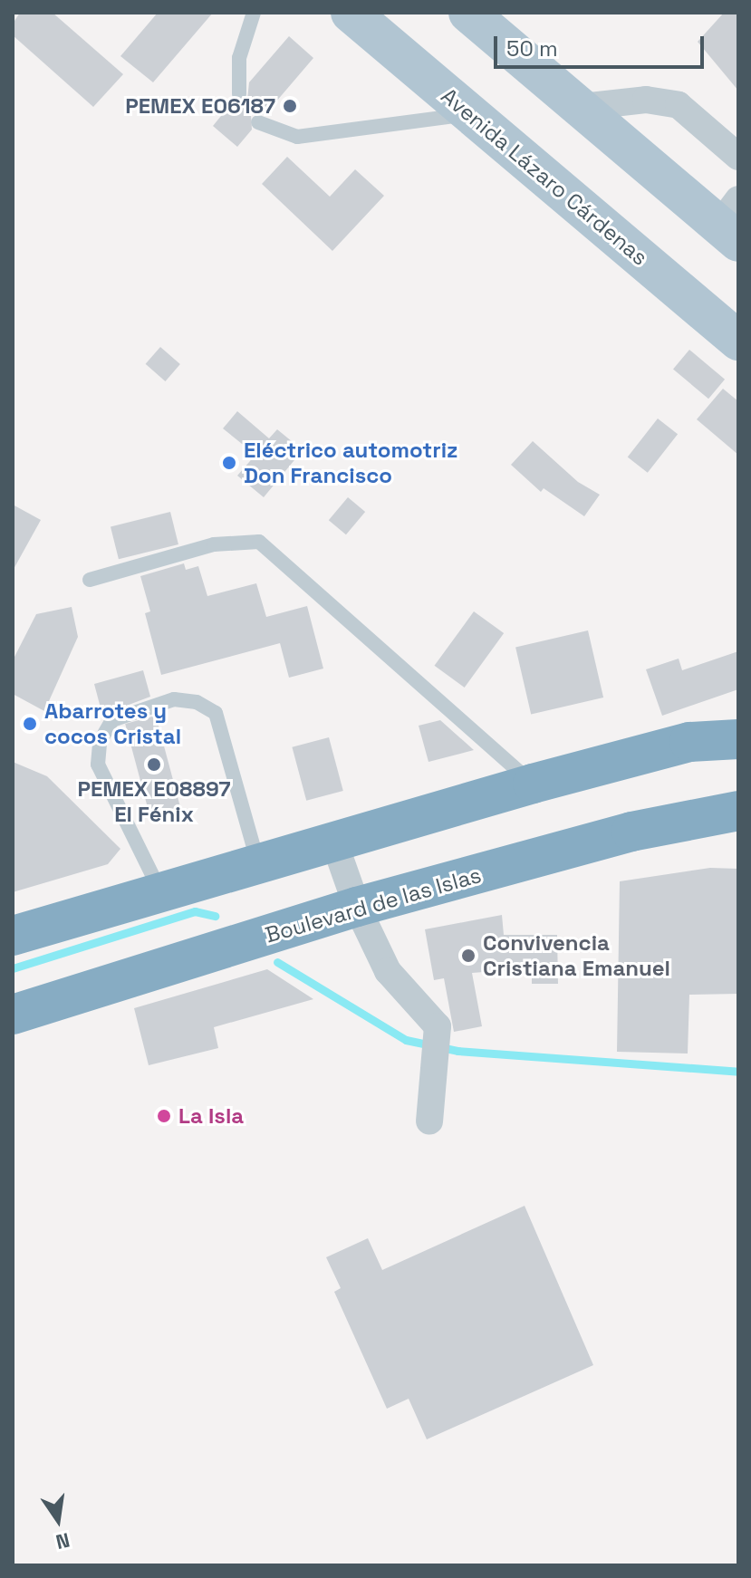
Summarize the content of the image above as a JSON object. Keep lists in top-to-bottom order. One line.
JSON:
{"streets":{"highway":["Boulevard de las Islas"],"main road":["Avenida Lázaro Cárdenas"]},"places":["PEMEX E06187","Eléctrico automotriz Don Francisco","Abarrotes y cocos Cristal","PEMEX E08897 El Fénix","Convivencia Cristiana Emanuel","La Isla"],"scale_bar":"50 m","north":"bottom"}
